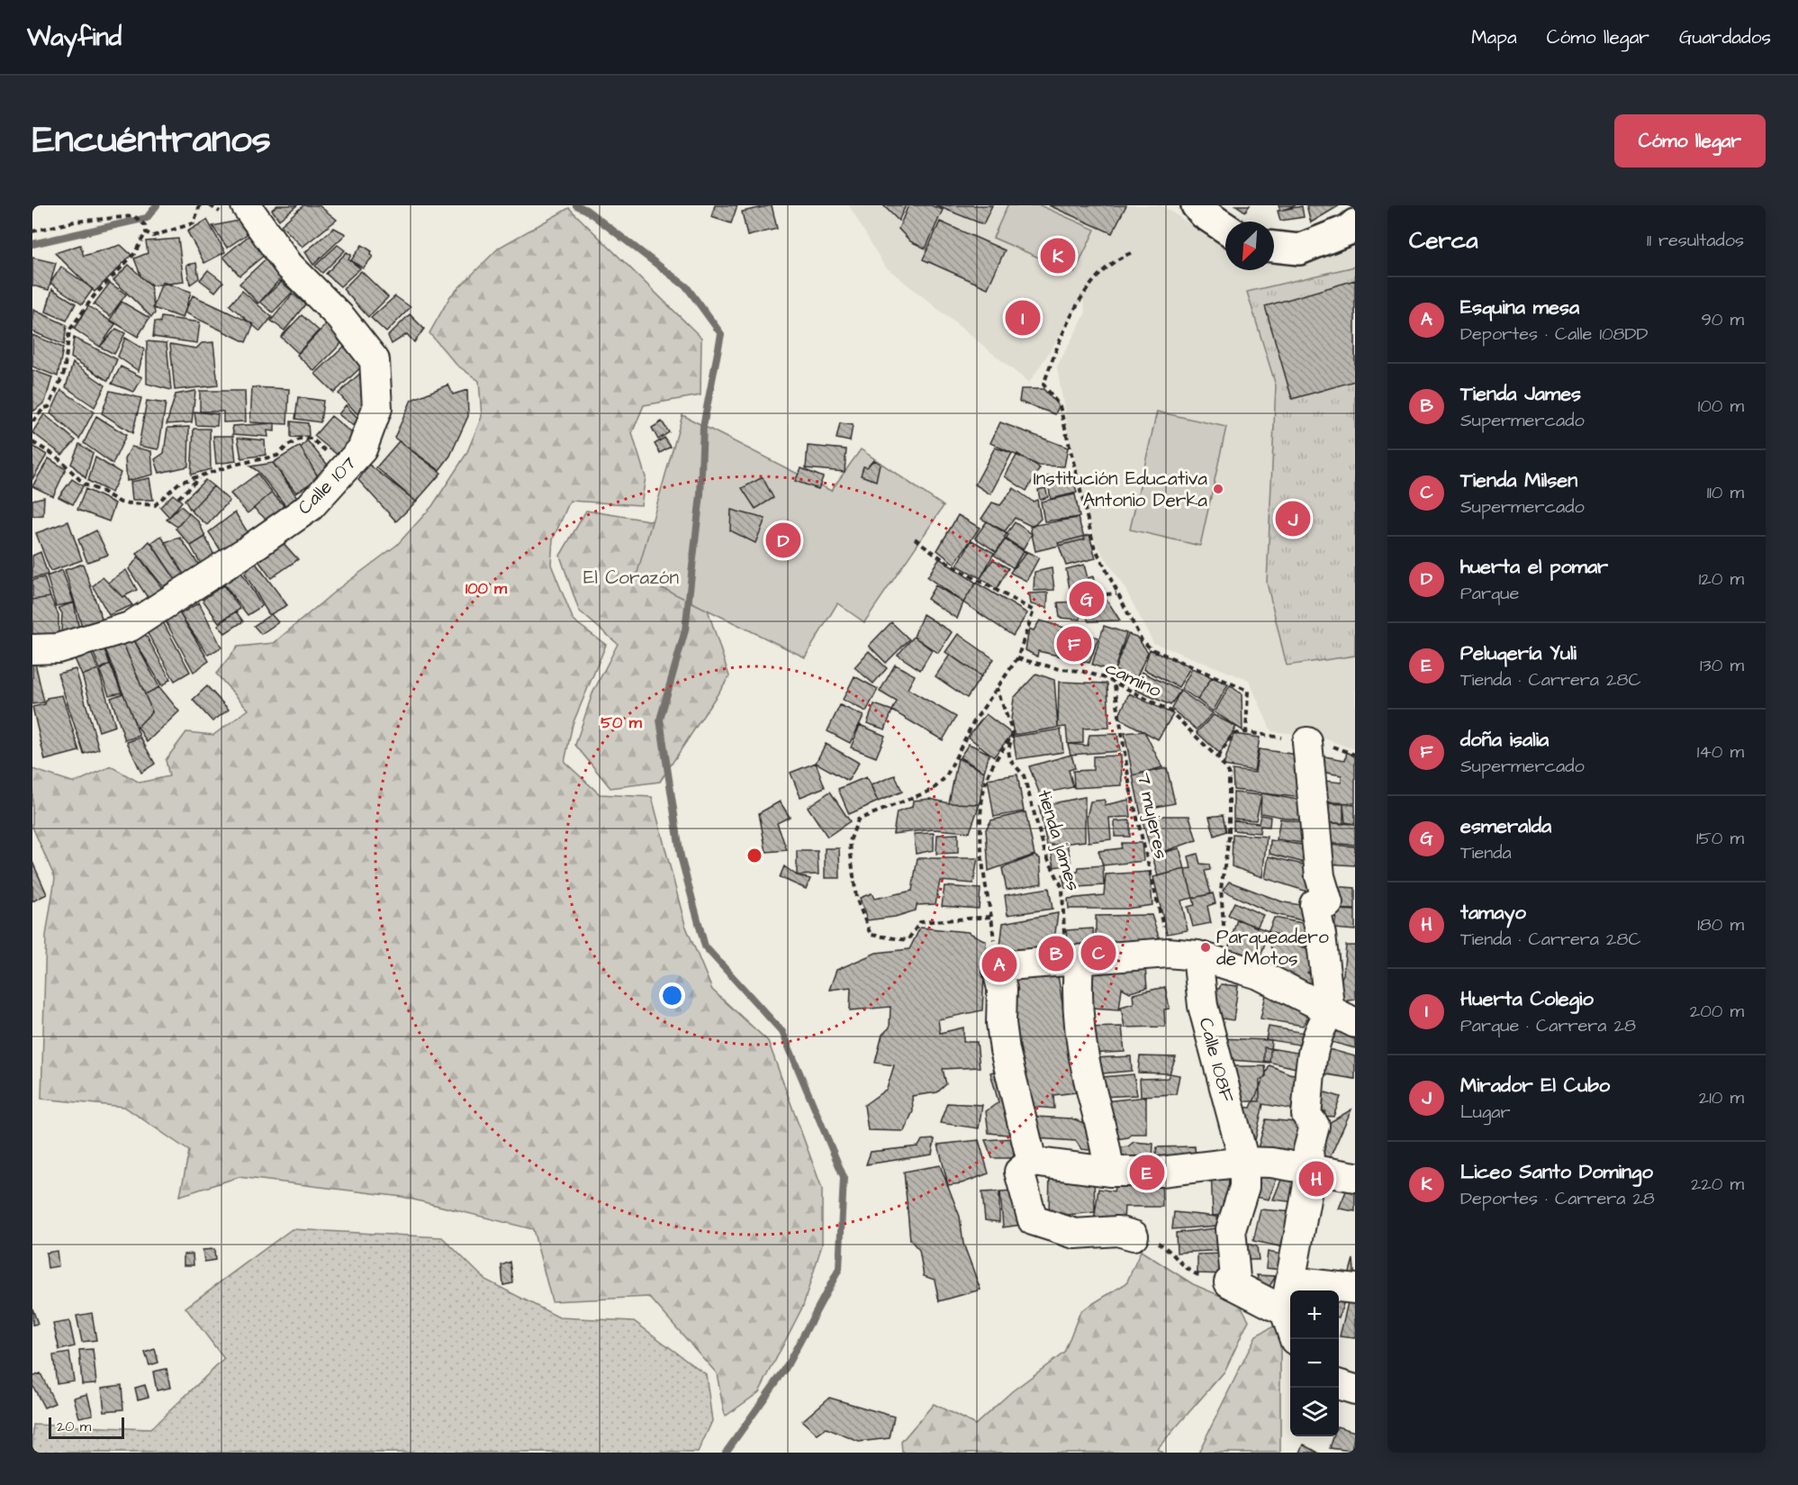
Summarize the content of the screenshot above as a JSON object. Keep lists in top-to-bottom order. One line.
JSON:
{"streets":{"street":["Calle 107","Calle 108F"],"path":["camino","7 mujeres","tienda james"]},"crossings":[["camino","7 mujeres"]],"parks":["El Corazón"],"places":["Institución Educativa Antonio Derka","Parqueadero de Motos"],"scale_bar":"20 m","north":"bottom left","page":{"header":"Wayfind","nav":["Mapa","Cómo llegar","Guardados"],"title":"Encuéntranos","buttons":"Cómo llegar","heading":["Cerca","11 resultados"],"pins":["K","I","J","D","G","F","C","B","A","E","H"],"list":[{"mark":"A","name":"Esquina mesa","note":"Deportes · Calle 108DD","value":"90 m"},{"mark":"B","name":"Tienda James","note":"Supermercado","value":"100 m"},{"mark":"C","name":"Tienda Milsen","note":"Supermercado","value":"110 m"},{"mark":"D","name":"huerta el pomar","note":"Parque","value":"120 m"},{"mark":"E","name":"Peluqería Yuli","note":"Tienda · Carrera 28C","value":"130 m"},{"mark":"F","name":"doña isalia","note":"Supermercado","value":"140 m"},{"mark":"G","name":"esmeralda","note":"Tienda","value":"150 m"},{"mark":"H","name":"tamayo","note":"Tienda · Carrera 28C","value":"180 m"},{"mark":"I","name":"Huerta Colegio","note":"Parque · Carrera 28","value":"200 m"},{"mark":"J","name":"Mirador El Cubo","note":"Lugar","value":"210 m"},{"mark":"K","name":"Liceo Santo Domingo","note":"Deportes · Carrera 28","value":"220 m"}],"map_buttons":["+","−"],"scale":"20 m"},"rings":["100 m","50 m"]}
